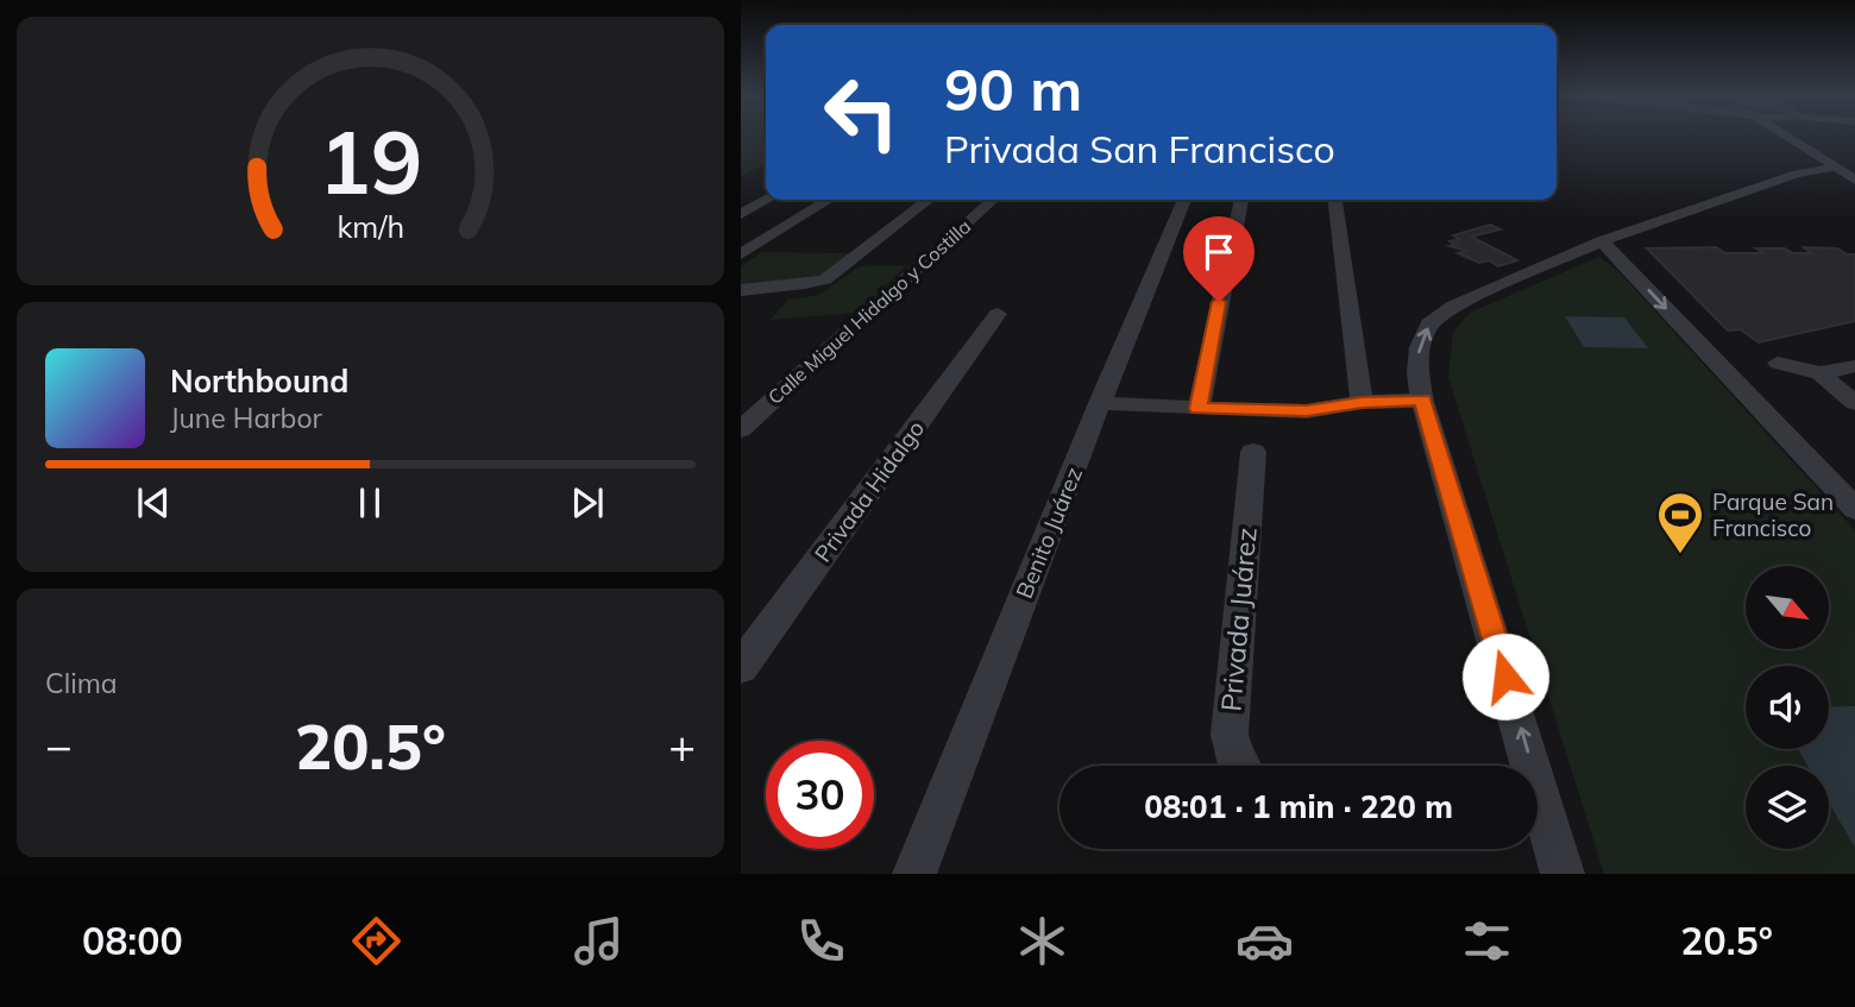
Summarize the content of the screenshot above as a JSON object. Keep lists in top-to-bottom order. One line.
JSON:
{"streets":{"street":["Calle Miguel Hidalgo y Costilla","Privada Hidalgo","Benito Juárez","Privada Juárez"]},"places":{"sports":["Parque San Francisco"]},"north":"bottom right","page":{"turn":["90 m","Privada San Francisco"],"song":["Northbound","June Harbor"],"tile":"Clima","heat":["−","20.5°","+"],"limit":"30","trip":"08:01 · 1 min · 220 m","tabs":["08:00","20.5°"],"gauge":["19","km/h"]}}
